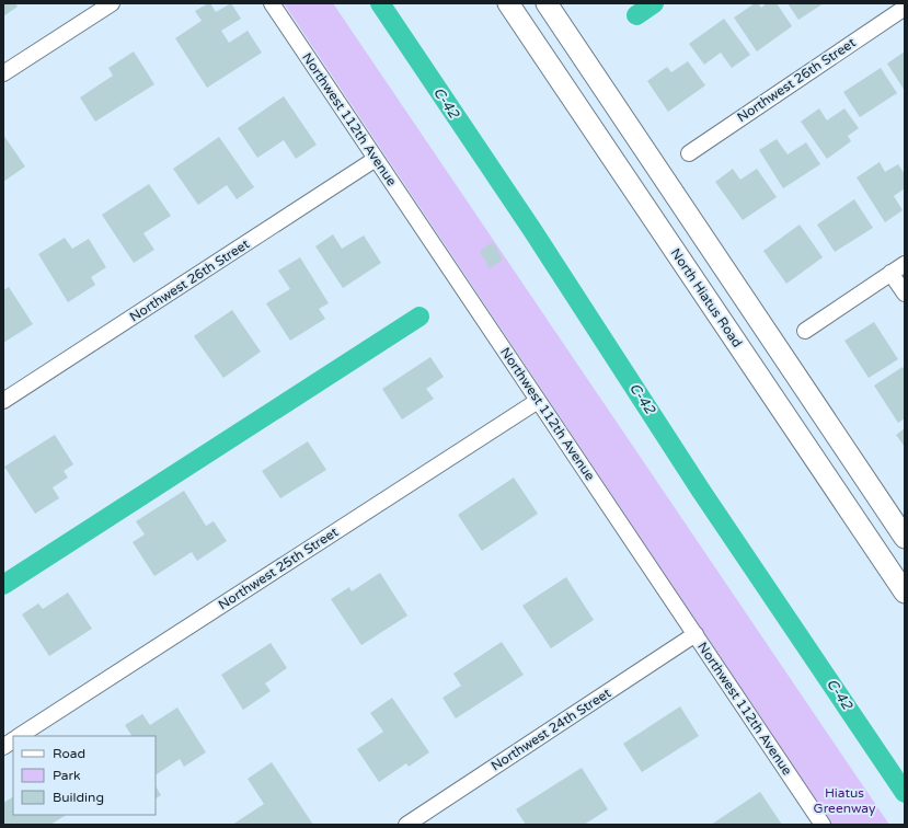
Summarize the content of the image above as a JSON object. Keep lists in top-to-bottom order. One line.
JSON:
{"streets":{"main road":["North Hiatus Road"],"street":["Northwest 26th Street","Northwest 112th Avenue","Northwest 25th Street","Northwest 24th Street"]},"crossings":[["Northwest 26th Street","Northwest 112th Avenue"],["Northwest 112th Avenue","Northwest 25th Street"],["Northwest 112th Avenue","Northwest 24th Street"]],"water":["C-42"],"parks":["Hiatus Greenway"],"legend":["Road","Park","Building"]}
